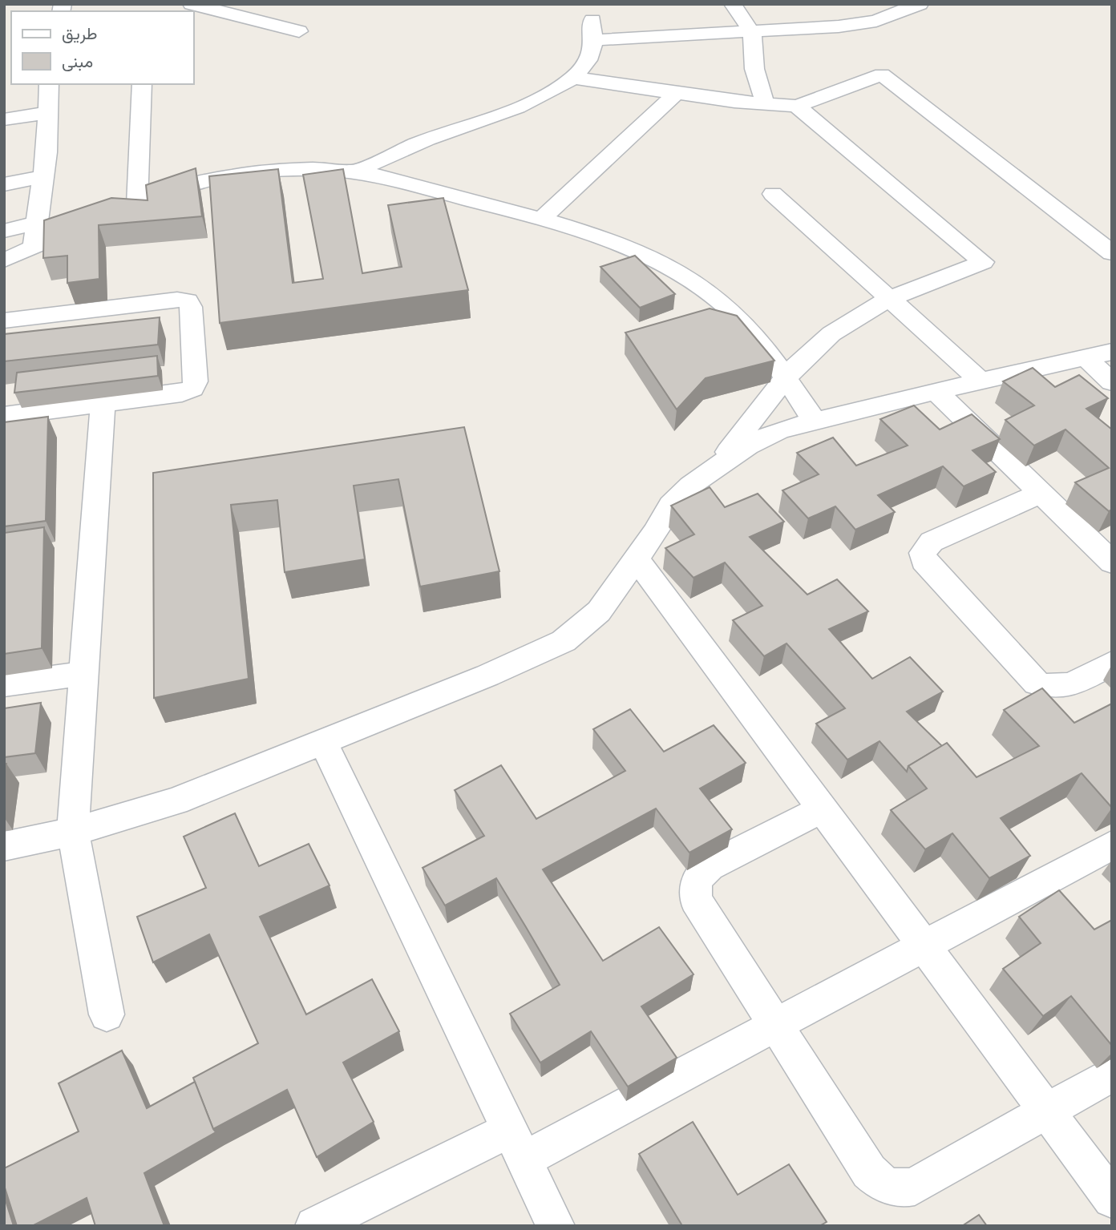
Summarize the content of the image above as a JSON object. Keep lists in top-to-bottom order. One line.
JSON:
{"legend":["طريق","مبنى"]}
